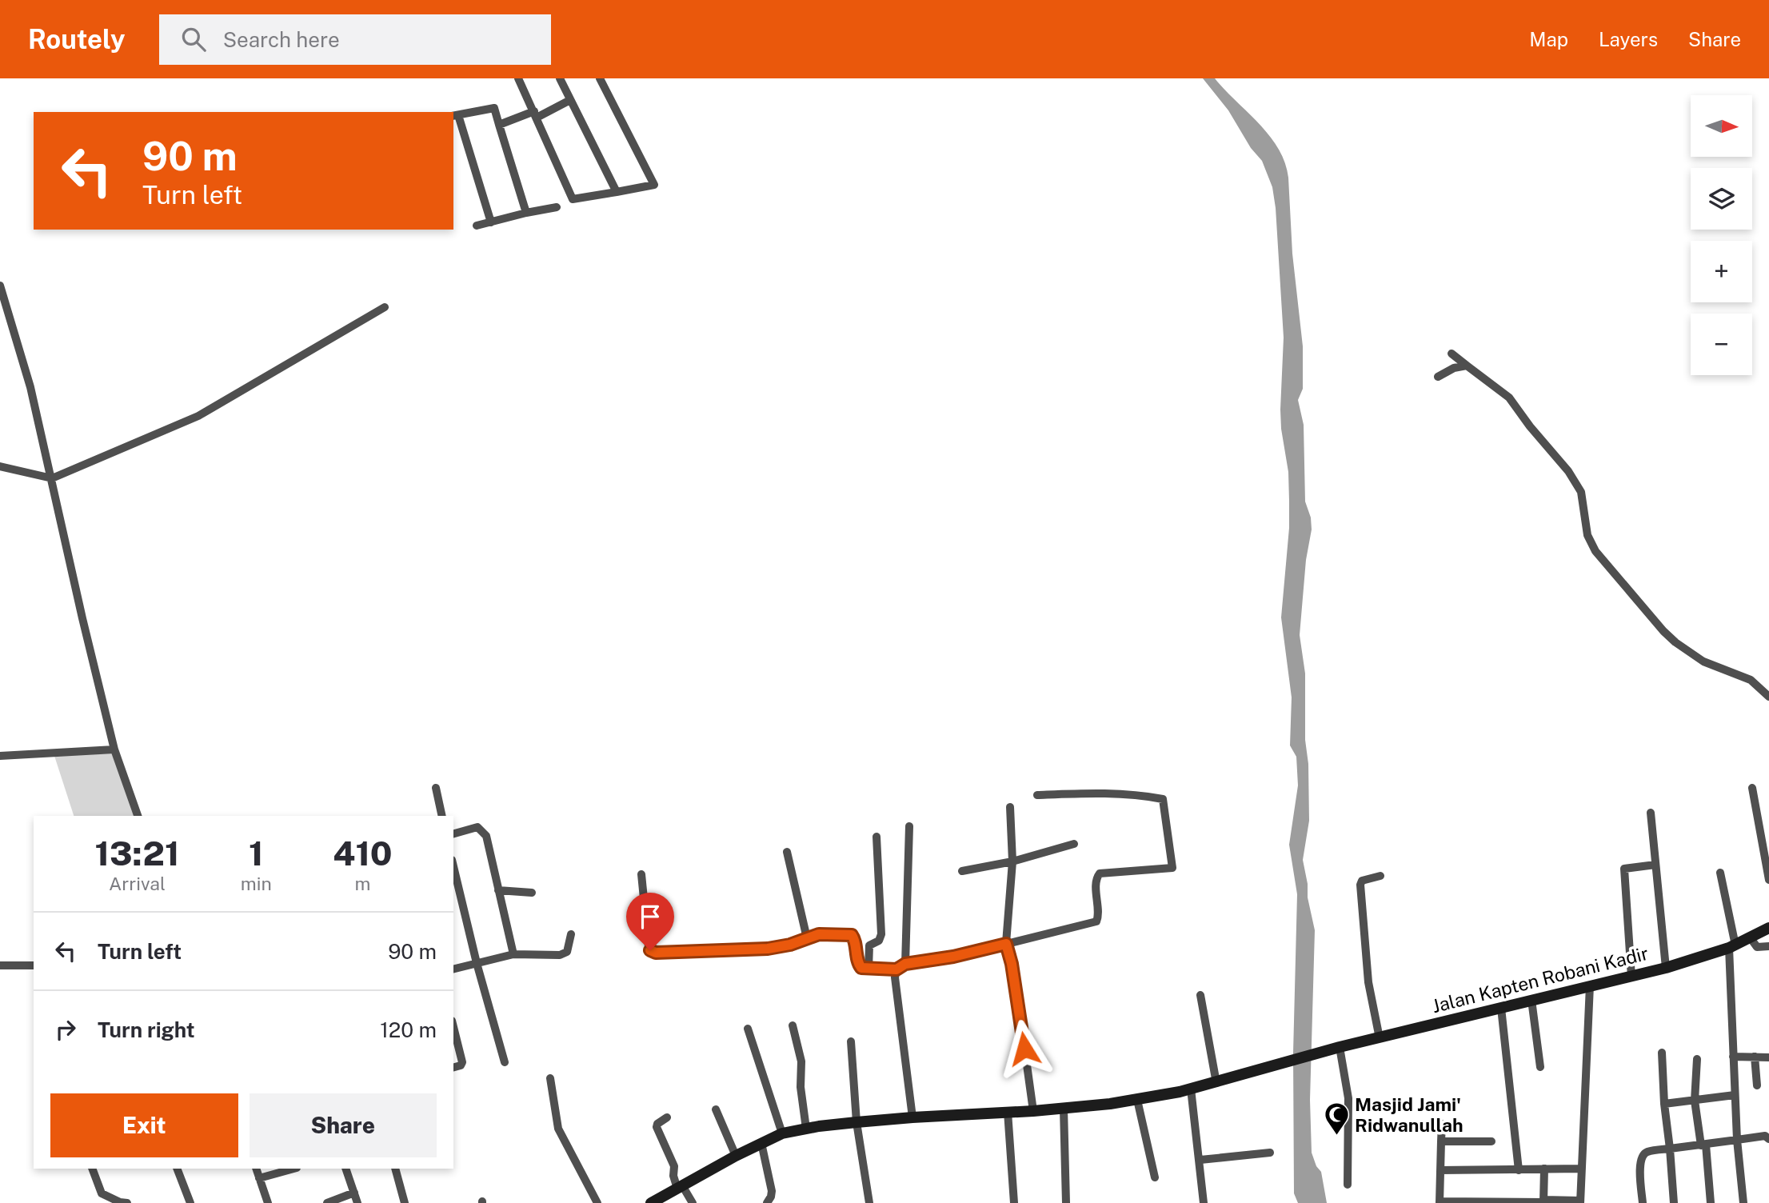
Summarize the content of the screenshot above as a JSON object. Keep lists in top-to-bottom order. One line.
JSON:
{"streets":{"main road":["Jalan Kapten Robani Kadir"]},"places":{"mosque":["Masjid Jami' Ridwanullah"]},"north":"right","page":{"header":"Routely","search":"Search here","nav":["Map","Layers","Share"],"map_buttons":["+","−"],"turn":["90 m","Turn left"],"eta":["13:21","Arrival","1","min","410","m"],"list":[{"name":"Turn left","value":"90 m"},{"name":"Turn right","value":"120 m"}],"buttons":["Exit","Share"]}}
